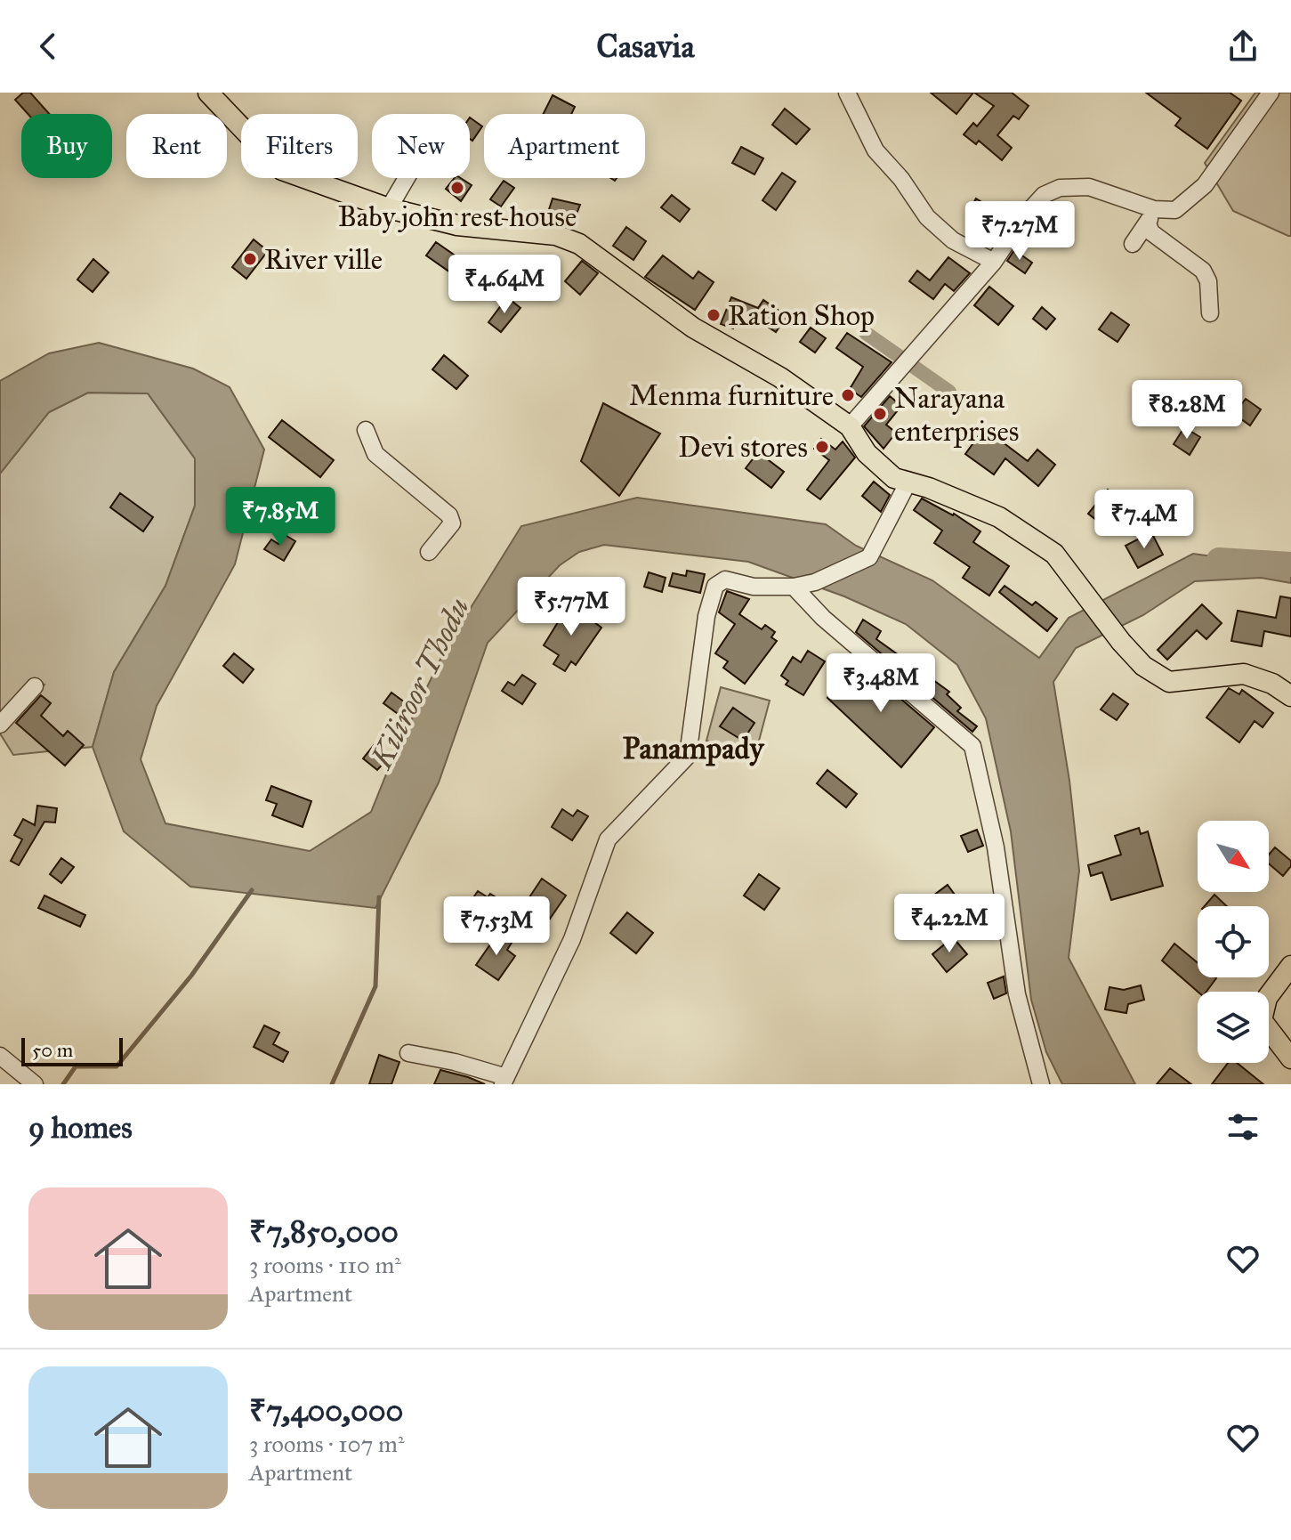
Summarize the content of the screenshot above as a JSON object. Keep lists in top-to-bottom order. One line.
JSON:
{"districts":["Panampady"],"water":["Kiliroor Thodu"],"places":["Baby john rest house","River ville","Ration Shop","Menma furniture","Narayana enterprises","Devi stores"],"scale_bar":"50 m","north":"bottom right","page":{"header":"Casavia","chip":["Buy","Rent","Filters","New","Apartment"],"price":["₹7.27M","₹4.64M","₹8.28M","₹7.85M","₹7.4M","₹5.77M","₹3.48M","₹4.22M","₹7.53M"],"scale":"50 m","heading":"9 homes","list":[{"name":"₹7,850,000","note":"3 rooms · 110 m² · Apartment"},{"name":"₹7,400,000","note":"3 rooms · 107 m² · Apartment"}]}}
